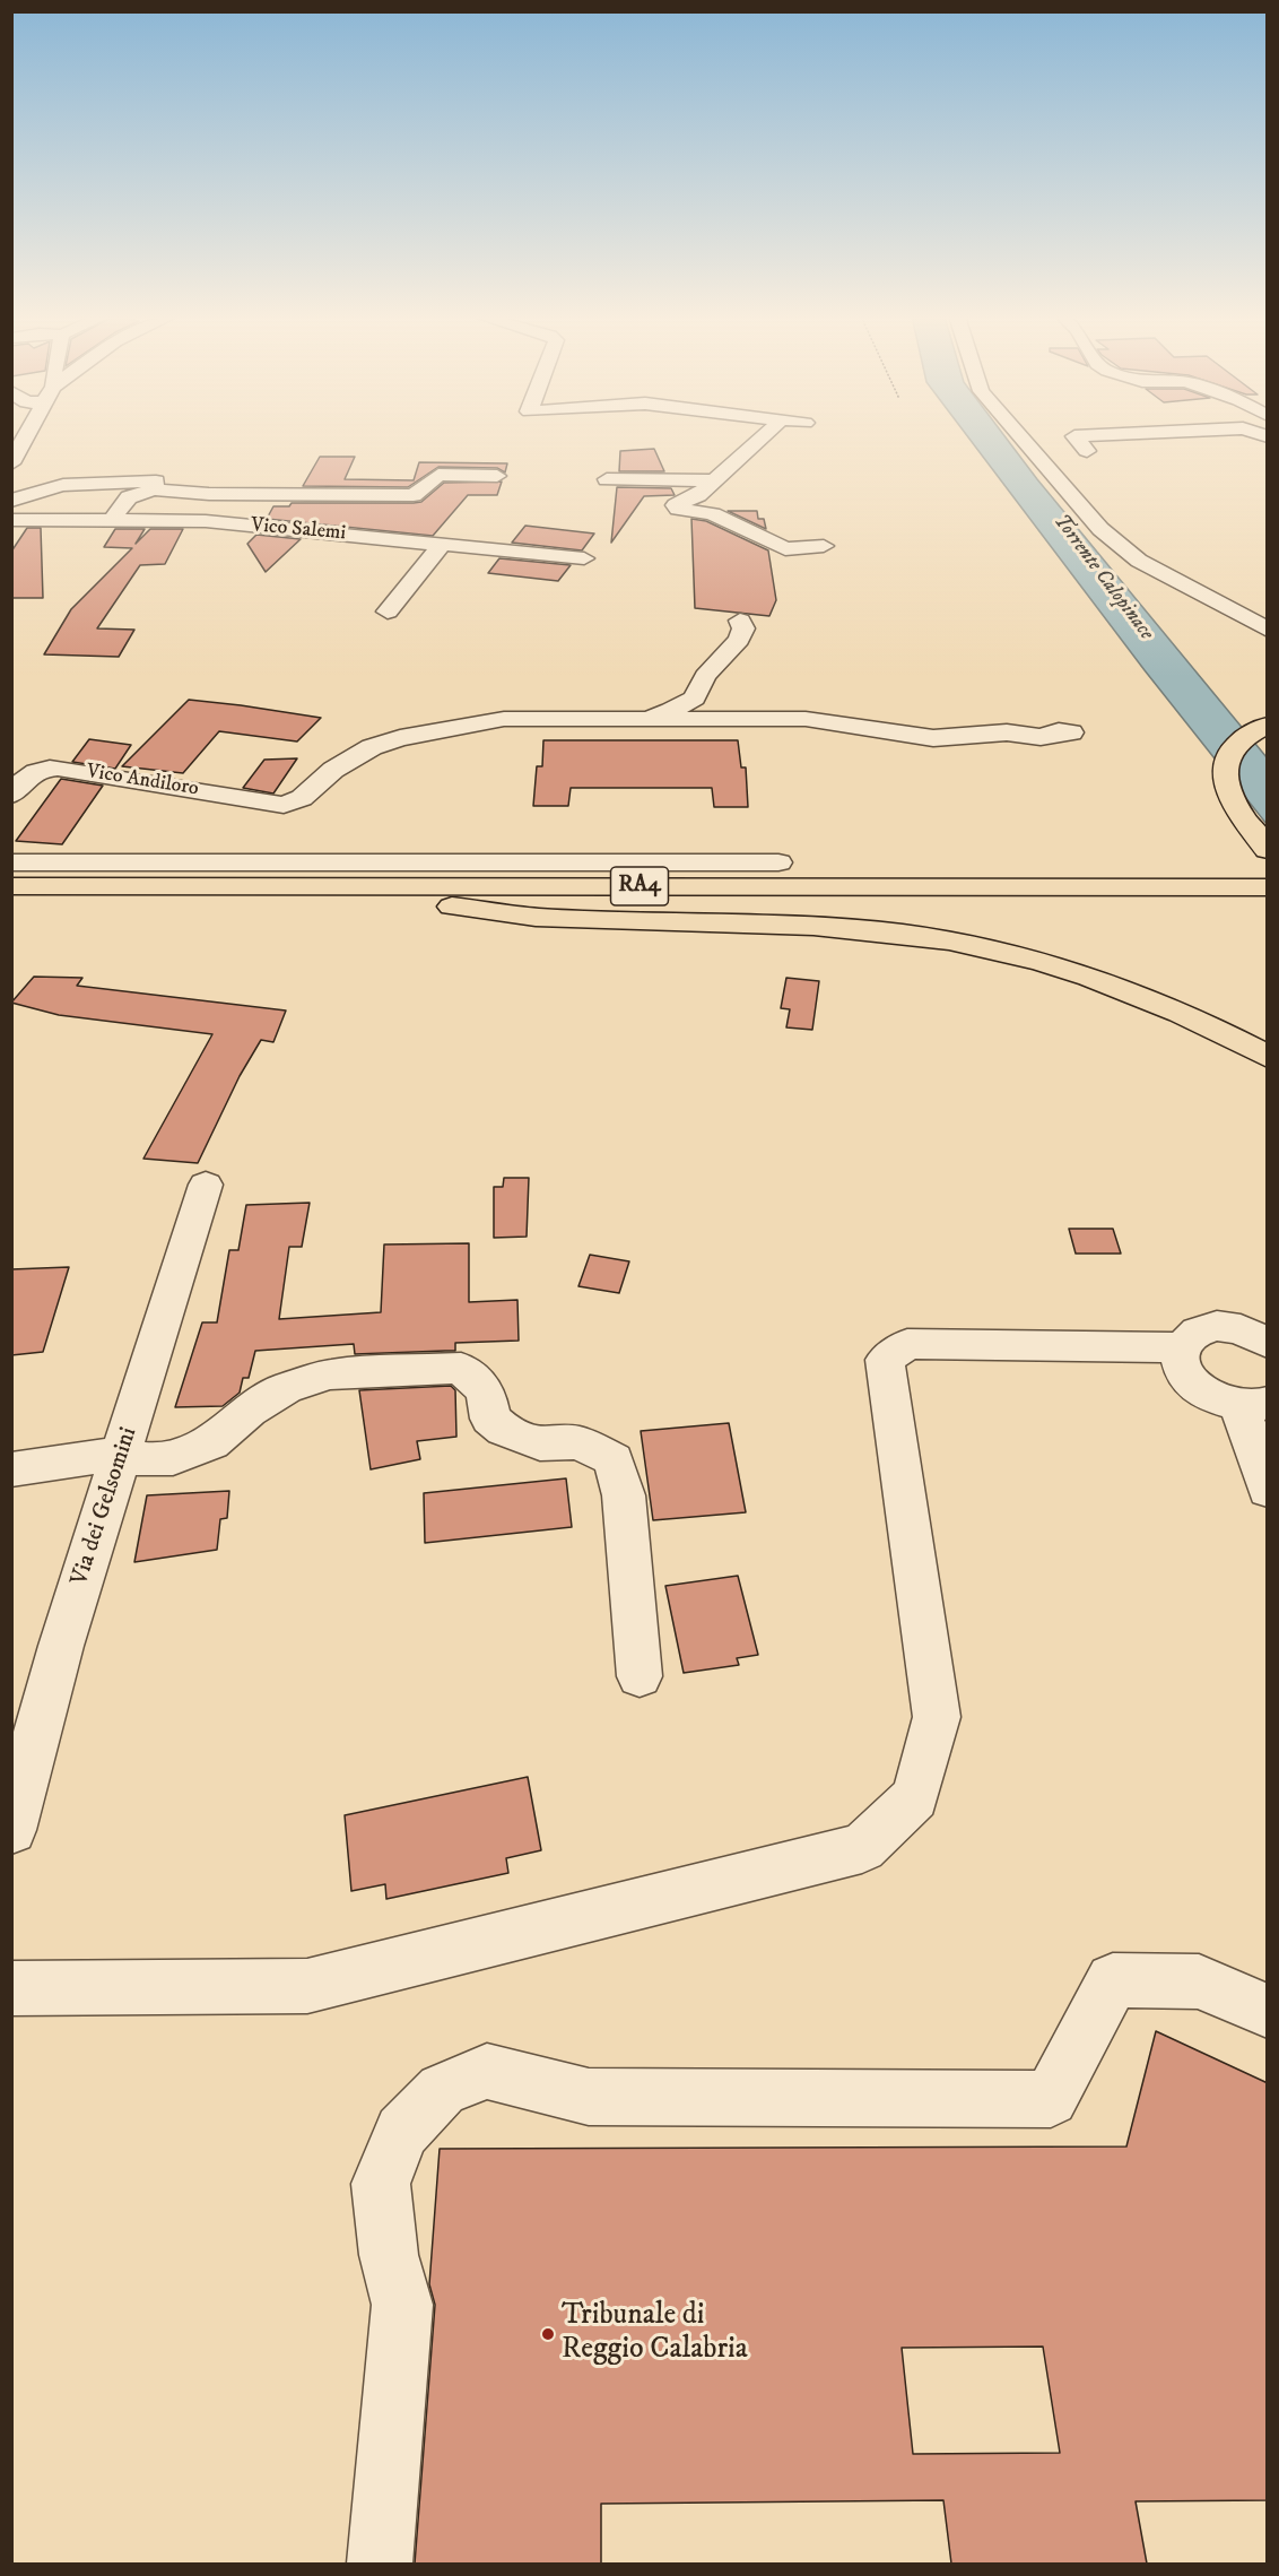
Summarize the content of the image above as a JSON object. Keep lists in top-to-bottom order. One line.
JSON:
{"streets":{"highway":["RA4"],"street":["Vico Salemi","Vico Andiloro","Via dei Gelsomini"]},"water":["Torrente Calopinace"],"places":["Tribunale di Reggio Calabria"]}
